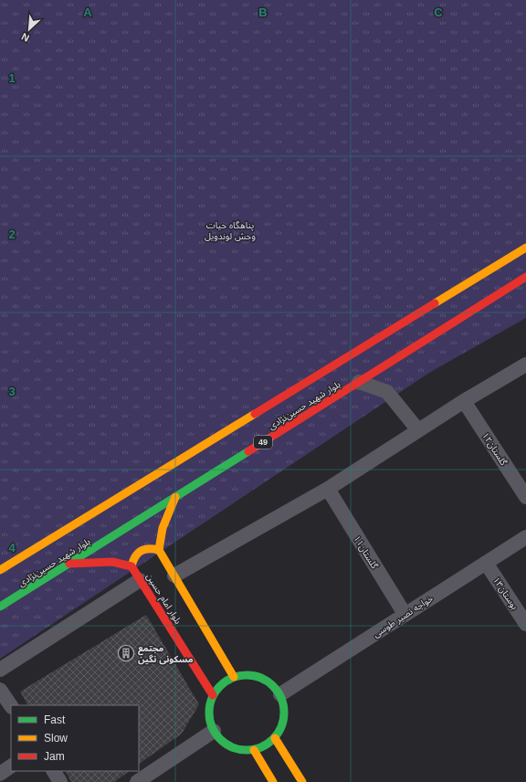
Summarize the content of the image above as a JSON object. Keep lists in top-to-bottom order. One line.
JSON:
{"streets":{"main road":["بلوار شهید حسین‌نژادی","49","بلوار امام حسین"],"street":["گلستان۱۲","گلستان۱۱","بوستان۱۳","خواجه نصیر طوسی"]},"crossings":[["گلستان۱۱","خواجه نصیر طوسی"],["بوستان۱۳","خواجه نصیر طوسی"],["بلوار امام حسین","خواجه نصیر طوسی"]],"parks":["پناهگاه حیات وحش لوندویل"],"places":{"building":["مجتمع مسکونی نگین"]},"legend":["Fast","Slow","Jam"],"north":"bottom left","grid":{"columns":["A","B","C"],"rows":["1","2","3","4"]}}
